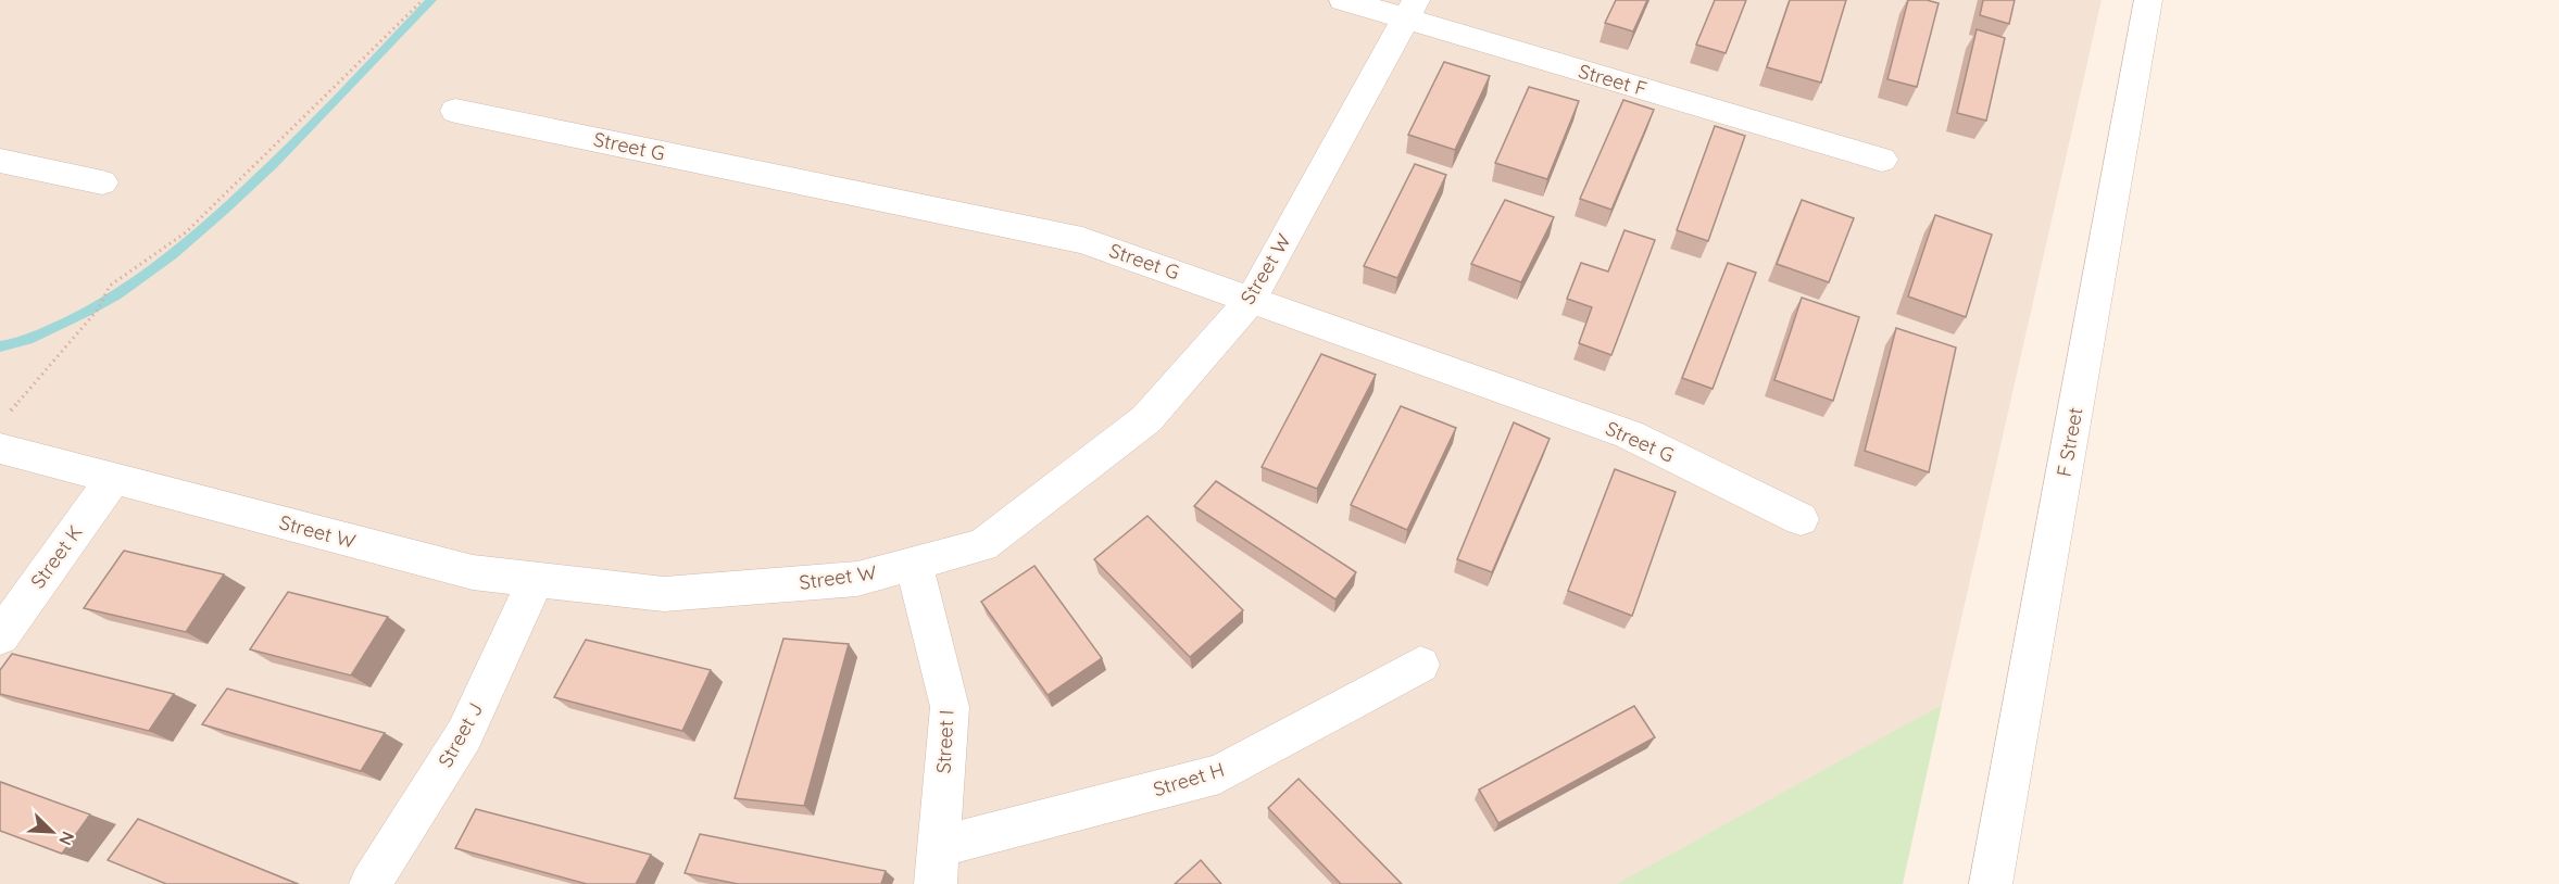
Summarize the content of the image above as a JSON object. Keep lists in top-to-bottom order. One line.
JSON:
{"streets":{"street":["Street F","Street G","Street W","F Street","Street K","Street J","Street I","Street H"]},"crossings":[["Street F","Street W"],["Street G","Street W"],["Street W","Street K"],["Street W","Street J"],["Street W","Street I"],["Street I","Street H"]],"north":"bottom right"}
